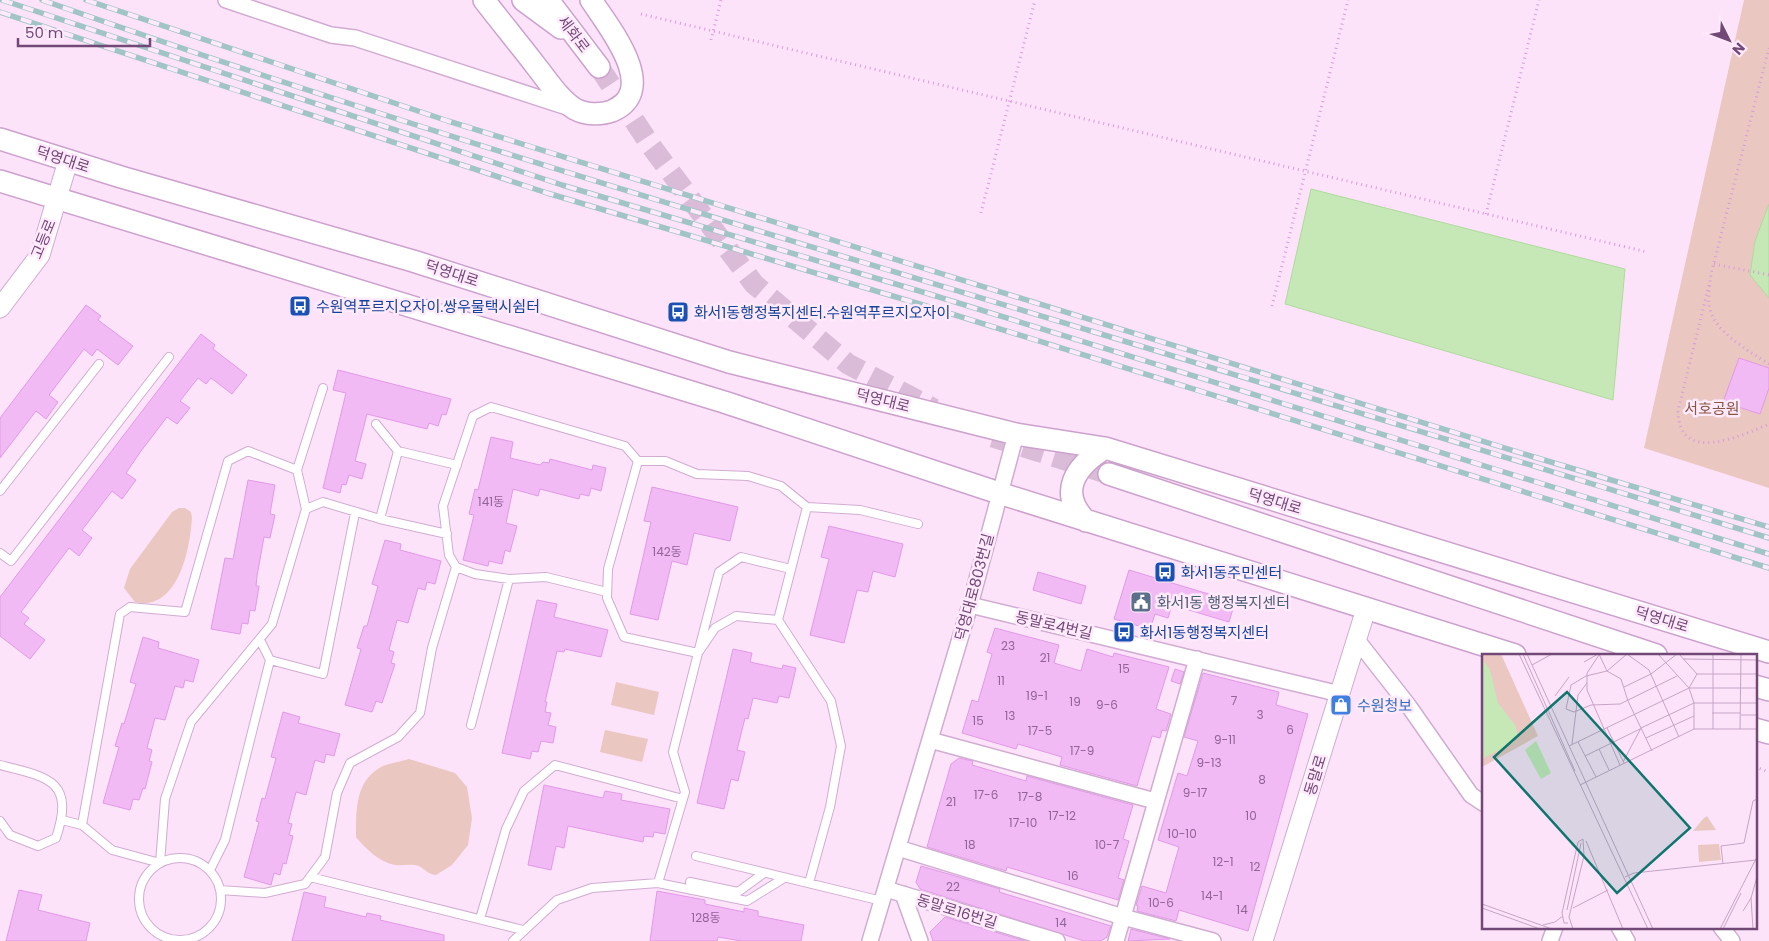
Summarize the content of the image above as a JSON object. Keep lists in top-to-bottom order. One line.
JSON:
{"streets":{"main road":["세화로","덕영대로"],"street":["고등로","덕영대로803번길","동말로4번길","동말로","동말로16번길"]},"crossings":[["덕영대로","고등로"],["덕영대로","덕영대로803번길"],["덕영대로803번길","동말로4번길"],["덕영대로803번길","동말로16번길"],["동말로4번길","동말로"]],"parks":["서호공원"],"places":{"bus stop":["수원역푸르지오자이.쌍우물택시쉼터","화서1동행정복지센터.수원역푸르지오자이","화서1동주민센터","화서1동행정복지센터"],"public building":["화서1동 행정복지센터"],"shop":["수원청보"]},"house_numbers":["141동","142동","23","21","15","11","19-1","7","19","9-6","3","13","15","6","17-5","9-11","17-9","9-13","8","9-17","17-6","17-8","21","17-12","10","17-10","10-10","18","10-7","12-1","12","16","22","14-1","10-6","14","128동","14"],"scale_bar":"50 m","north":"bottom right"}
